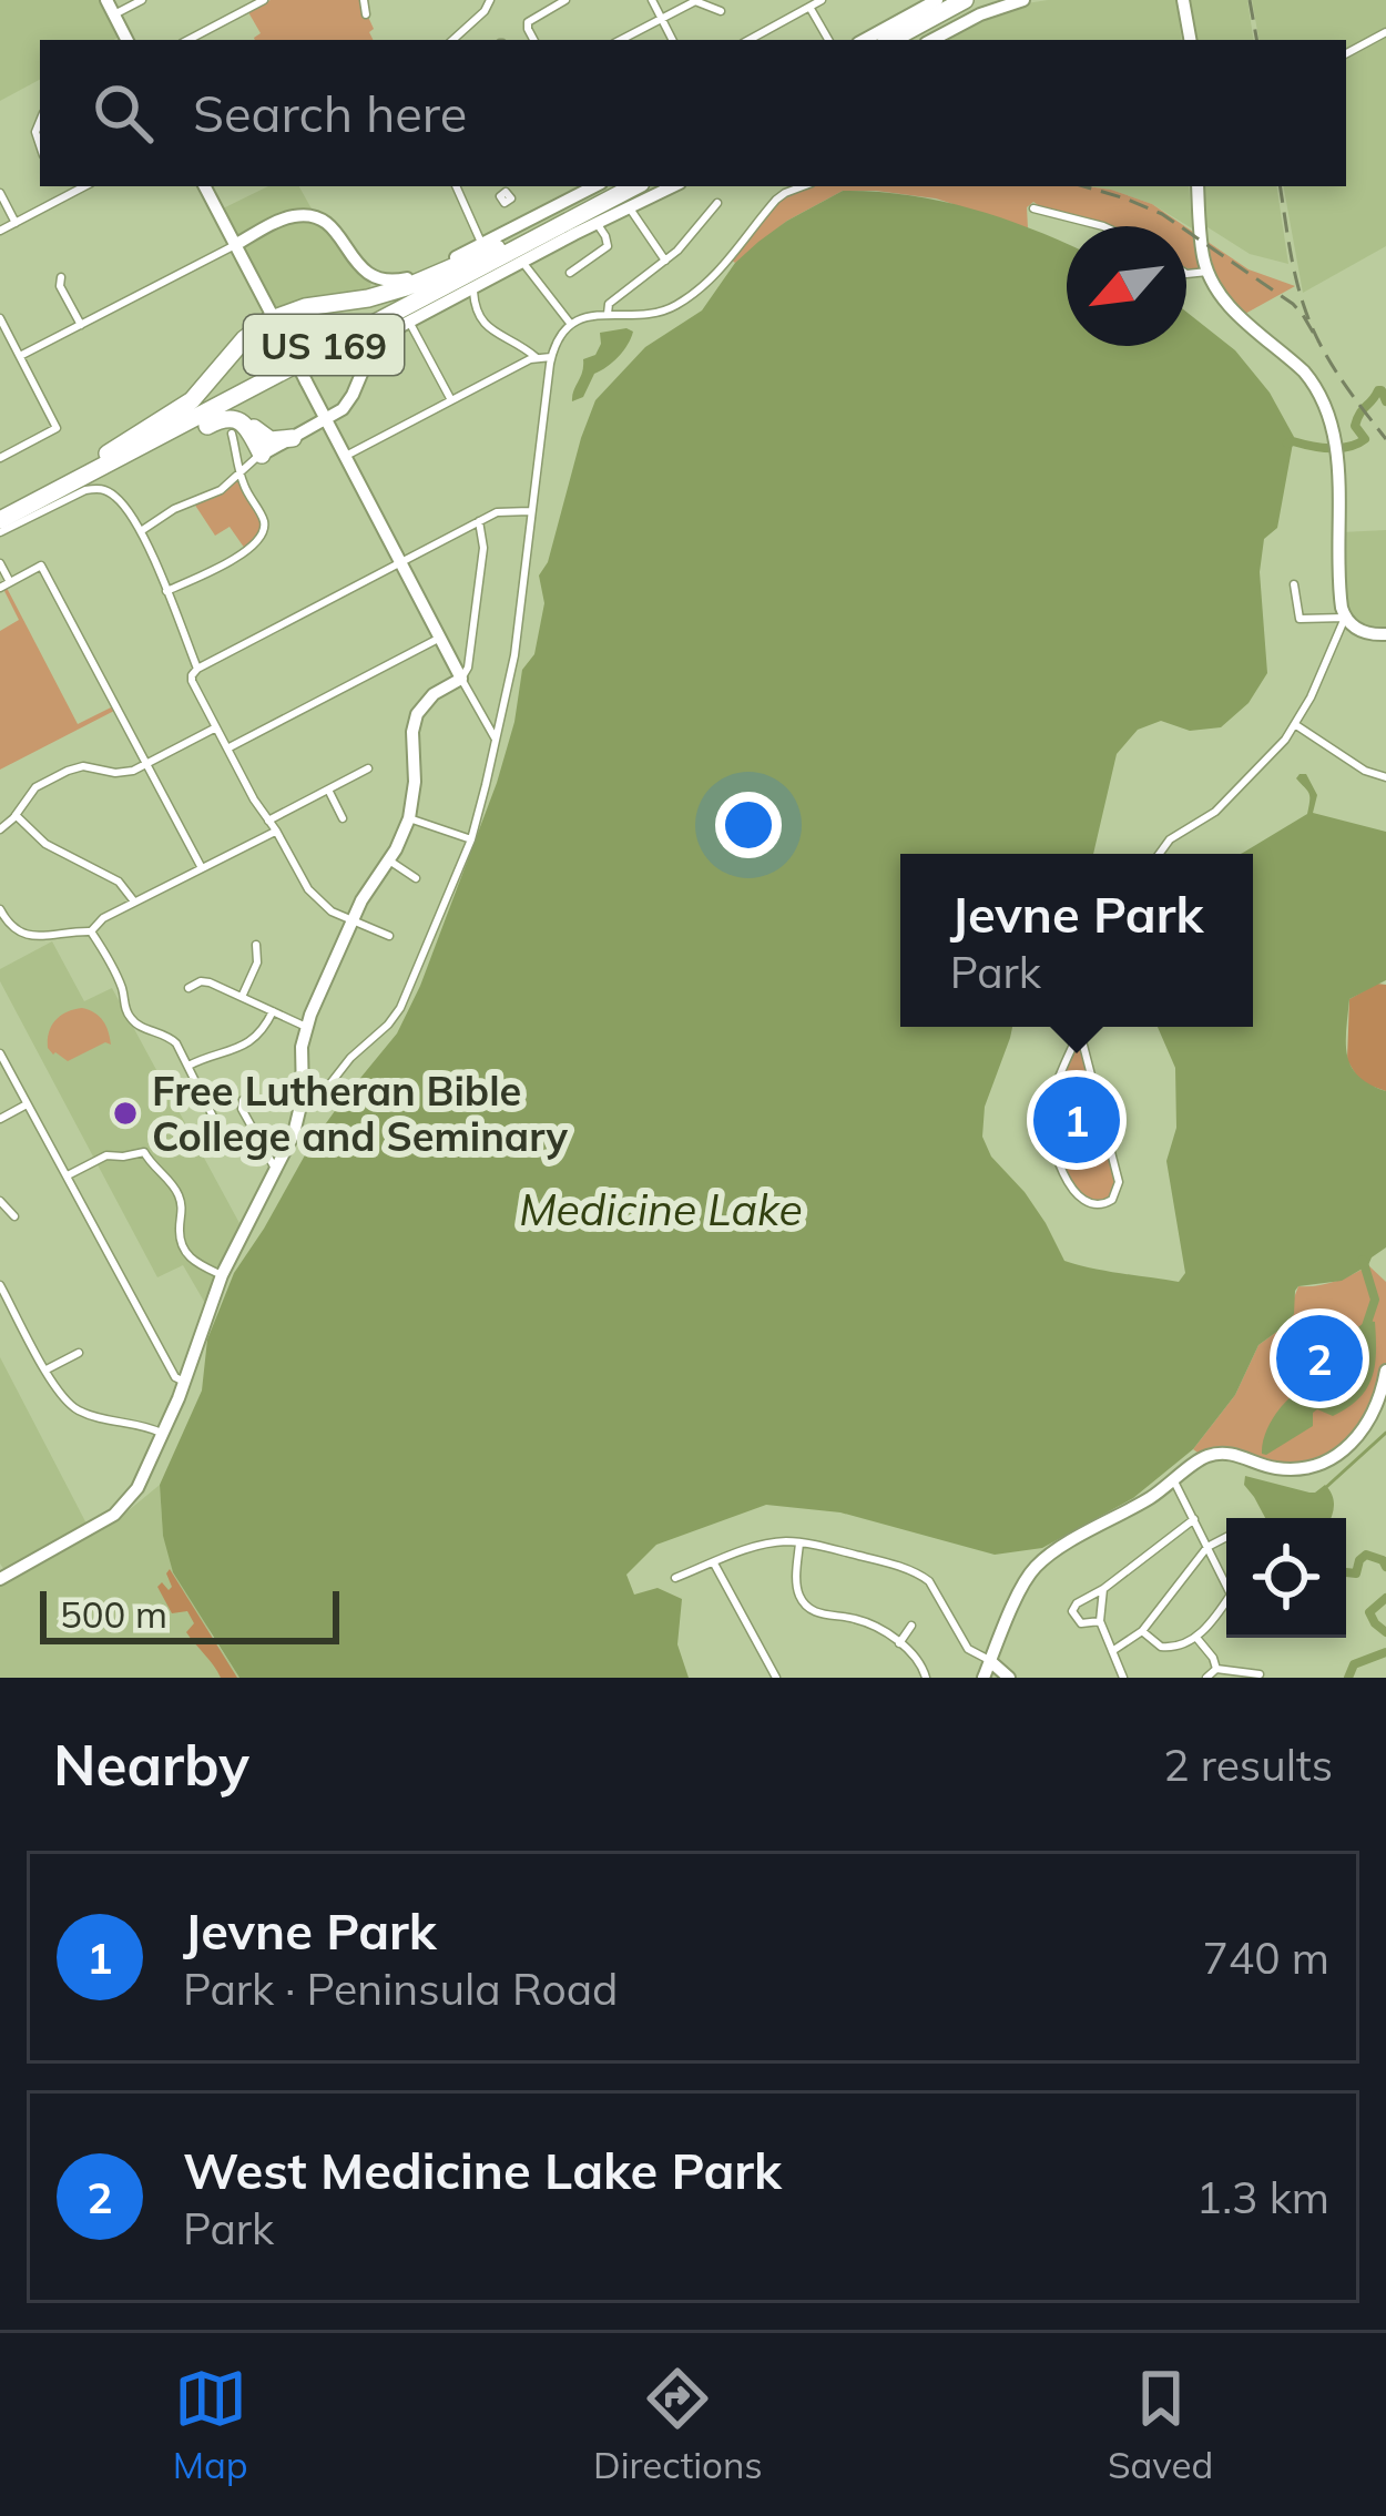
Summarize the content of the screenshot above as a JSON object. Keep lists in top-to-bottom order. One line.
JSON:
{"streets":{"highway":["US 169"]},"water":["Medicine Lake"],"places":["Free Lutheran Bible College and Seminary"],"scale_bar":"500 m","north":"bottom left","page":{"search":"Search here","popup":["Jevne Park","Park"],"pins":["1","2"],"scale":"500 m","heading":["Nearby","2 results"],"list":[{"mark":"1","name":"Jevne Park","note":"Park · Peninsula Road","value":"740 m"},{"mark":"2","name":"West Medicine Lake Park","note":"Park","value":"1.3 km"}],"nav":["Map","Directions","Saved"]}}
